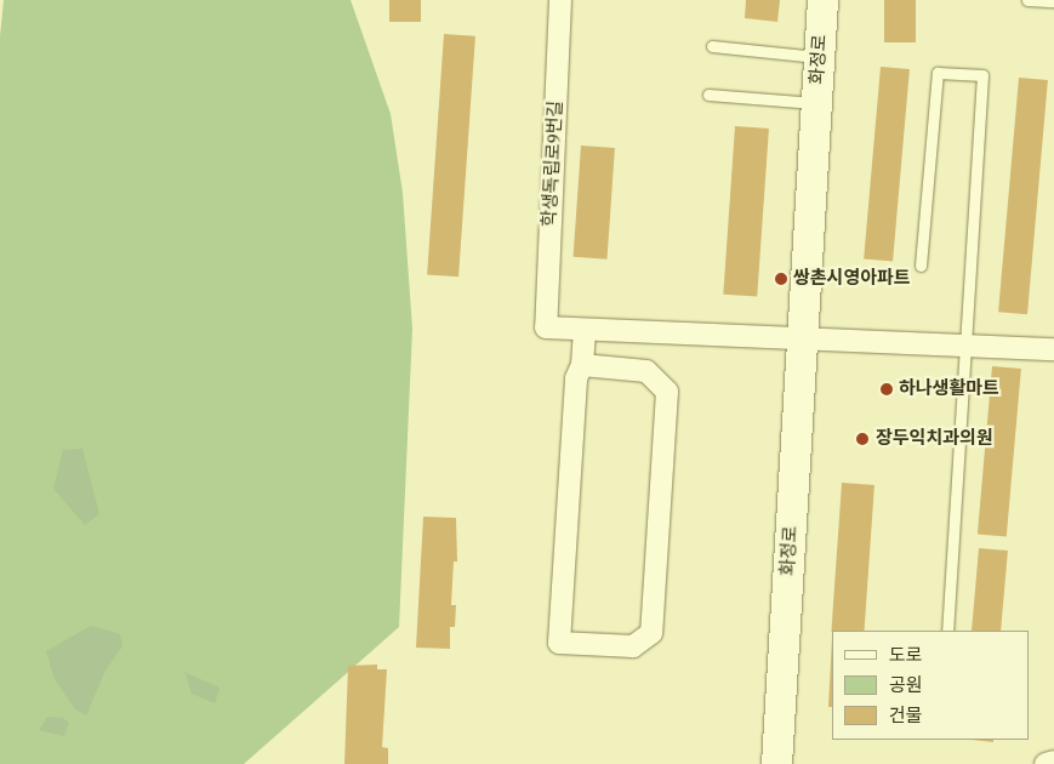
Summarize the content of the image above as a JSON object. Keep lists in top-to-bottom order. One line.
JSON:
{"streets":{"street":["화정로","학생독립로9번길"]},"places":["쌍촌시영아파트","하나생활마트","장두익치과의원"],"legend":["도로","공원","건물"]}
